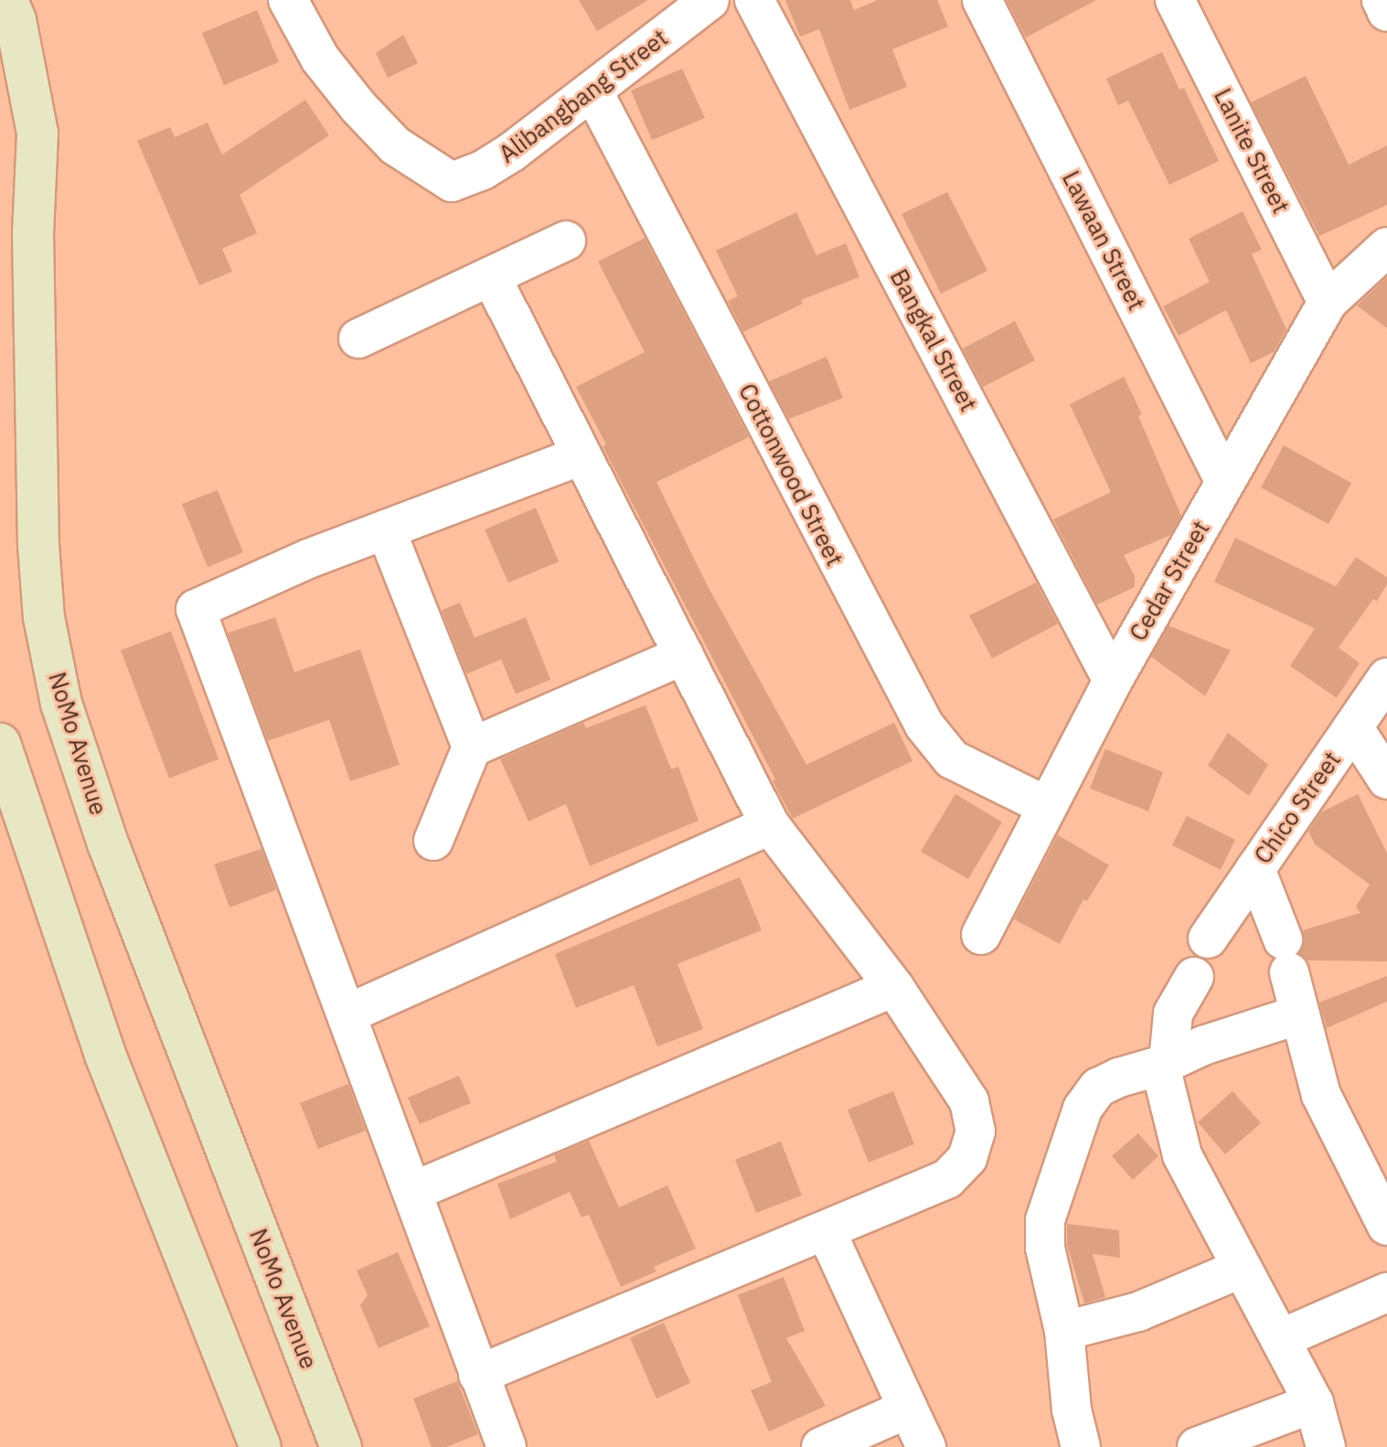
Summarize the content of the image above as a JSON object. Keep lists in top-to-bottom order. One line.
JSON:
{"streets":{"main road":["NoMo Avenue"],"street":["Alibangbang Street","Lanite Street","Lawaan Street","Bangkal Street","Cottonwood Street","Cedar Street","Chico Street"]},"crossings":[["Alibangbang Street","Cottonwood Street"],["Lanite Street","Cedar Street"],["Lawaan Street","Cedar Street"],["Bangkal Street","Cedar Street"],["Cottonwood Street","Cedar Street"]]}
